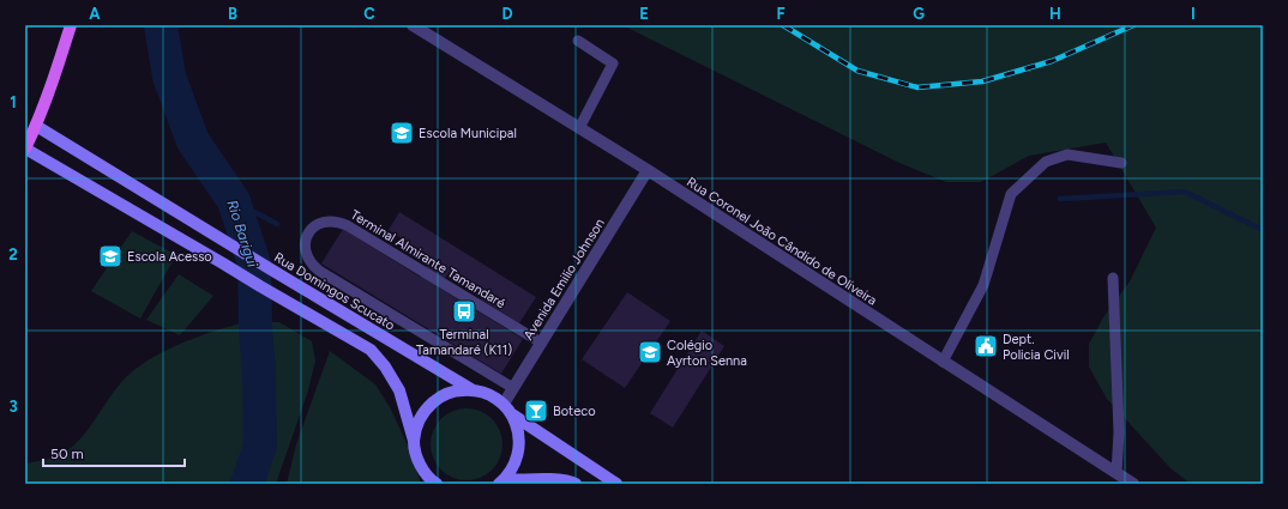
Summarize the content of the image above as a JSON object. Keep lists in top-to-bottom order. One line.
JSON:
{"streets":{"main road":["Rua Domingos Scucato"],"street":["Rua Coronel João Cândido de Oliveira","Avenida Emilio Johnson"],"lane":["Terminal Almirante Tamandaré"]},"crossings":[["Rua Coronel João Cândido de Oliveira","Avenida Emilio Johnson"],["Terminal Almirante Tamandaré","Avenida Emilio Johnson"],["Avenida Emilio Johnson","Rua Domingos Scucato"]],"water":["Rio Barigui"],"places":{"school or university":["Escola Municipal","Escola Acesso","Colégio Ayrton Senna"],"bus stop":["Terminal Tamandaré (K11)"],"public building":["Dept. Policia Civil"],"bar":["Boteco"]},"scale_bar":"50 m","grid":{"columns":["A","B","C","D","E","F","G","H","I"],"rows":["1","2","3"]}}
